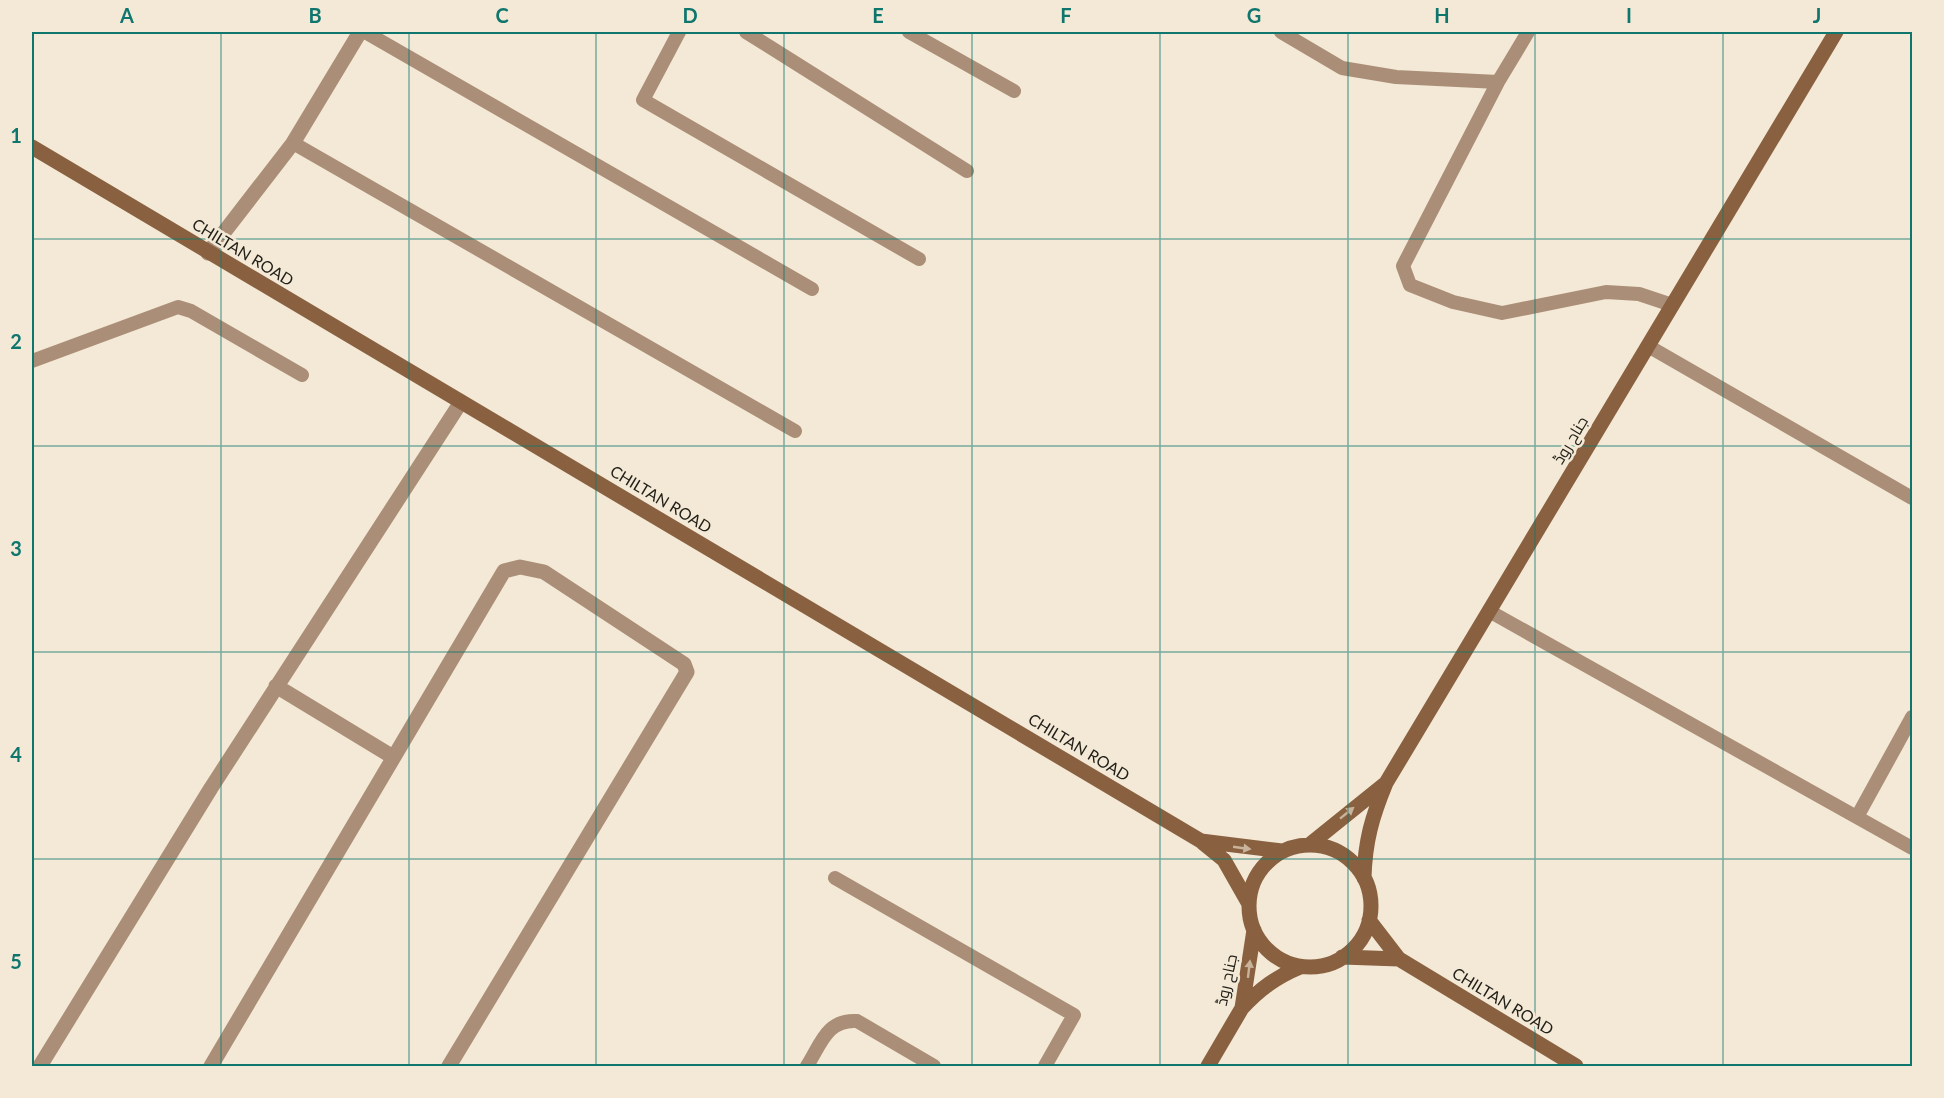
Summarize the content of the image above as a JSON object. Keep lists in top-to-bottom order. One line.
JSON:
{"streets":{"street":["CHILTAN ROAD","جناح روڈ"]},"crossings":[["CHILTAN ROAD","جناح روڈ"]],"grid":{"columns":["A","B","C","D","E","F","G","H","I","J"],"rows":["1","2","3","4","5"]}}
